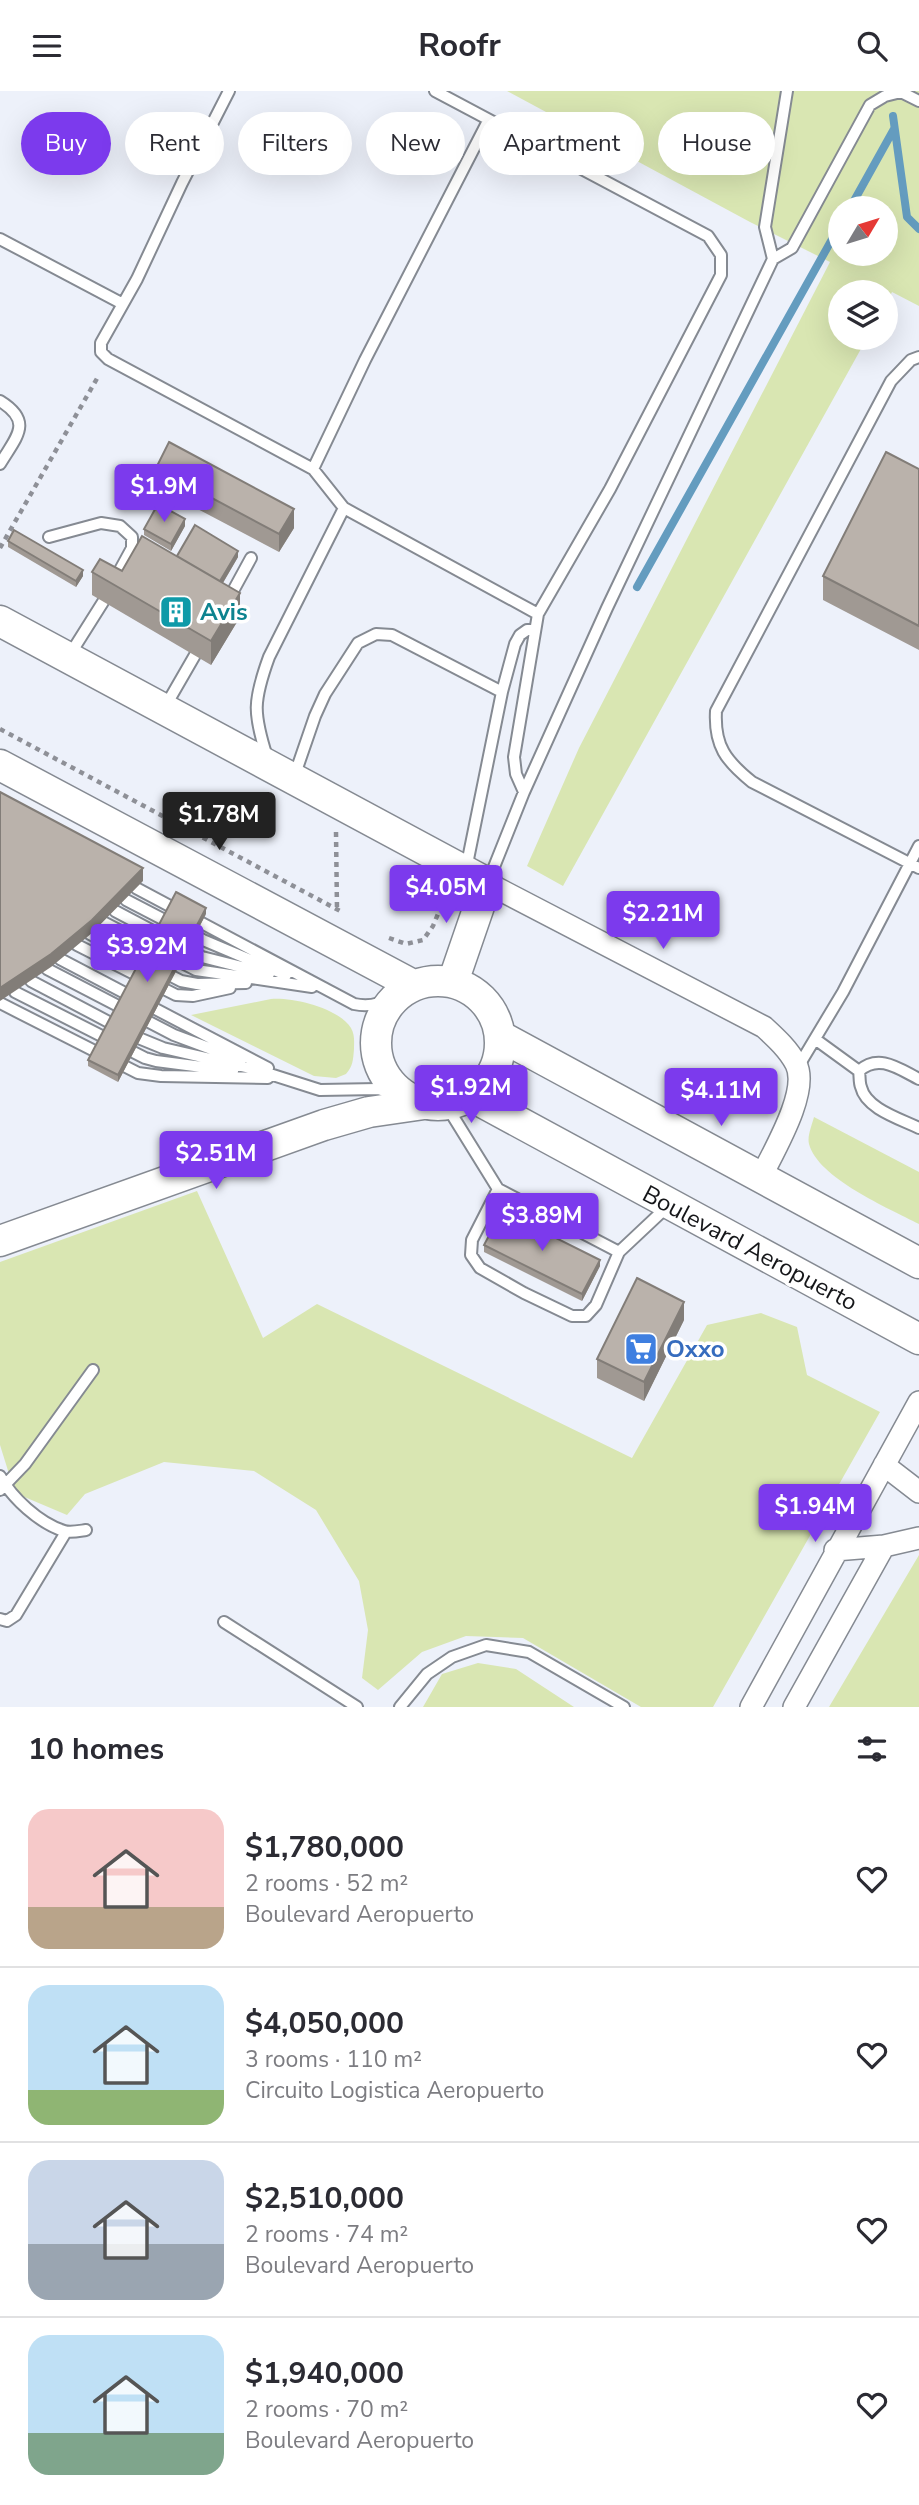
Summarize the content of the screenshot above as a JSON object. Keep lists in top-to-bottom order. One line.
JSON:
{"streets":{"street":["Boulevard Aeropuerto"]},"places":{"building":["Avis"],"supermarket":["Oxxo"]},"north":"top right","page":{"header":"Roofr","chip":["Buy","Rent","Filters","New","Apartment","House"],"price":["$1.9M","$1.78M","$4.05M","$2.21M","$3.92M","$1.92M","$4.11M","$2.51M","$3.89M","$1.94M"],"heading":"10 homes","list":[{"name":"$1,780,000","note":"2 rooms · 52 m² · Boulevard Aeropuerto"},{"name":"$4,050,000","note":"3 rooms · 110 m² · Circuito Logistica Aeropuerto"},{"name":"$2,510,000","note":"2 rooms · 74 m² · Boulevard Aeropuerto"},{"name":"$1,940,000","note":"2 rooms · 70 m² · Boulevard Aeropuerto"}]}}
